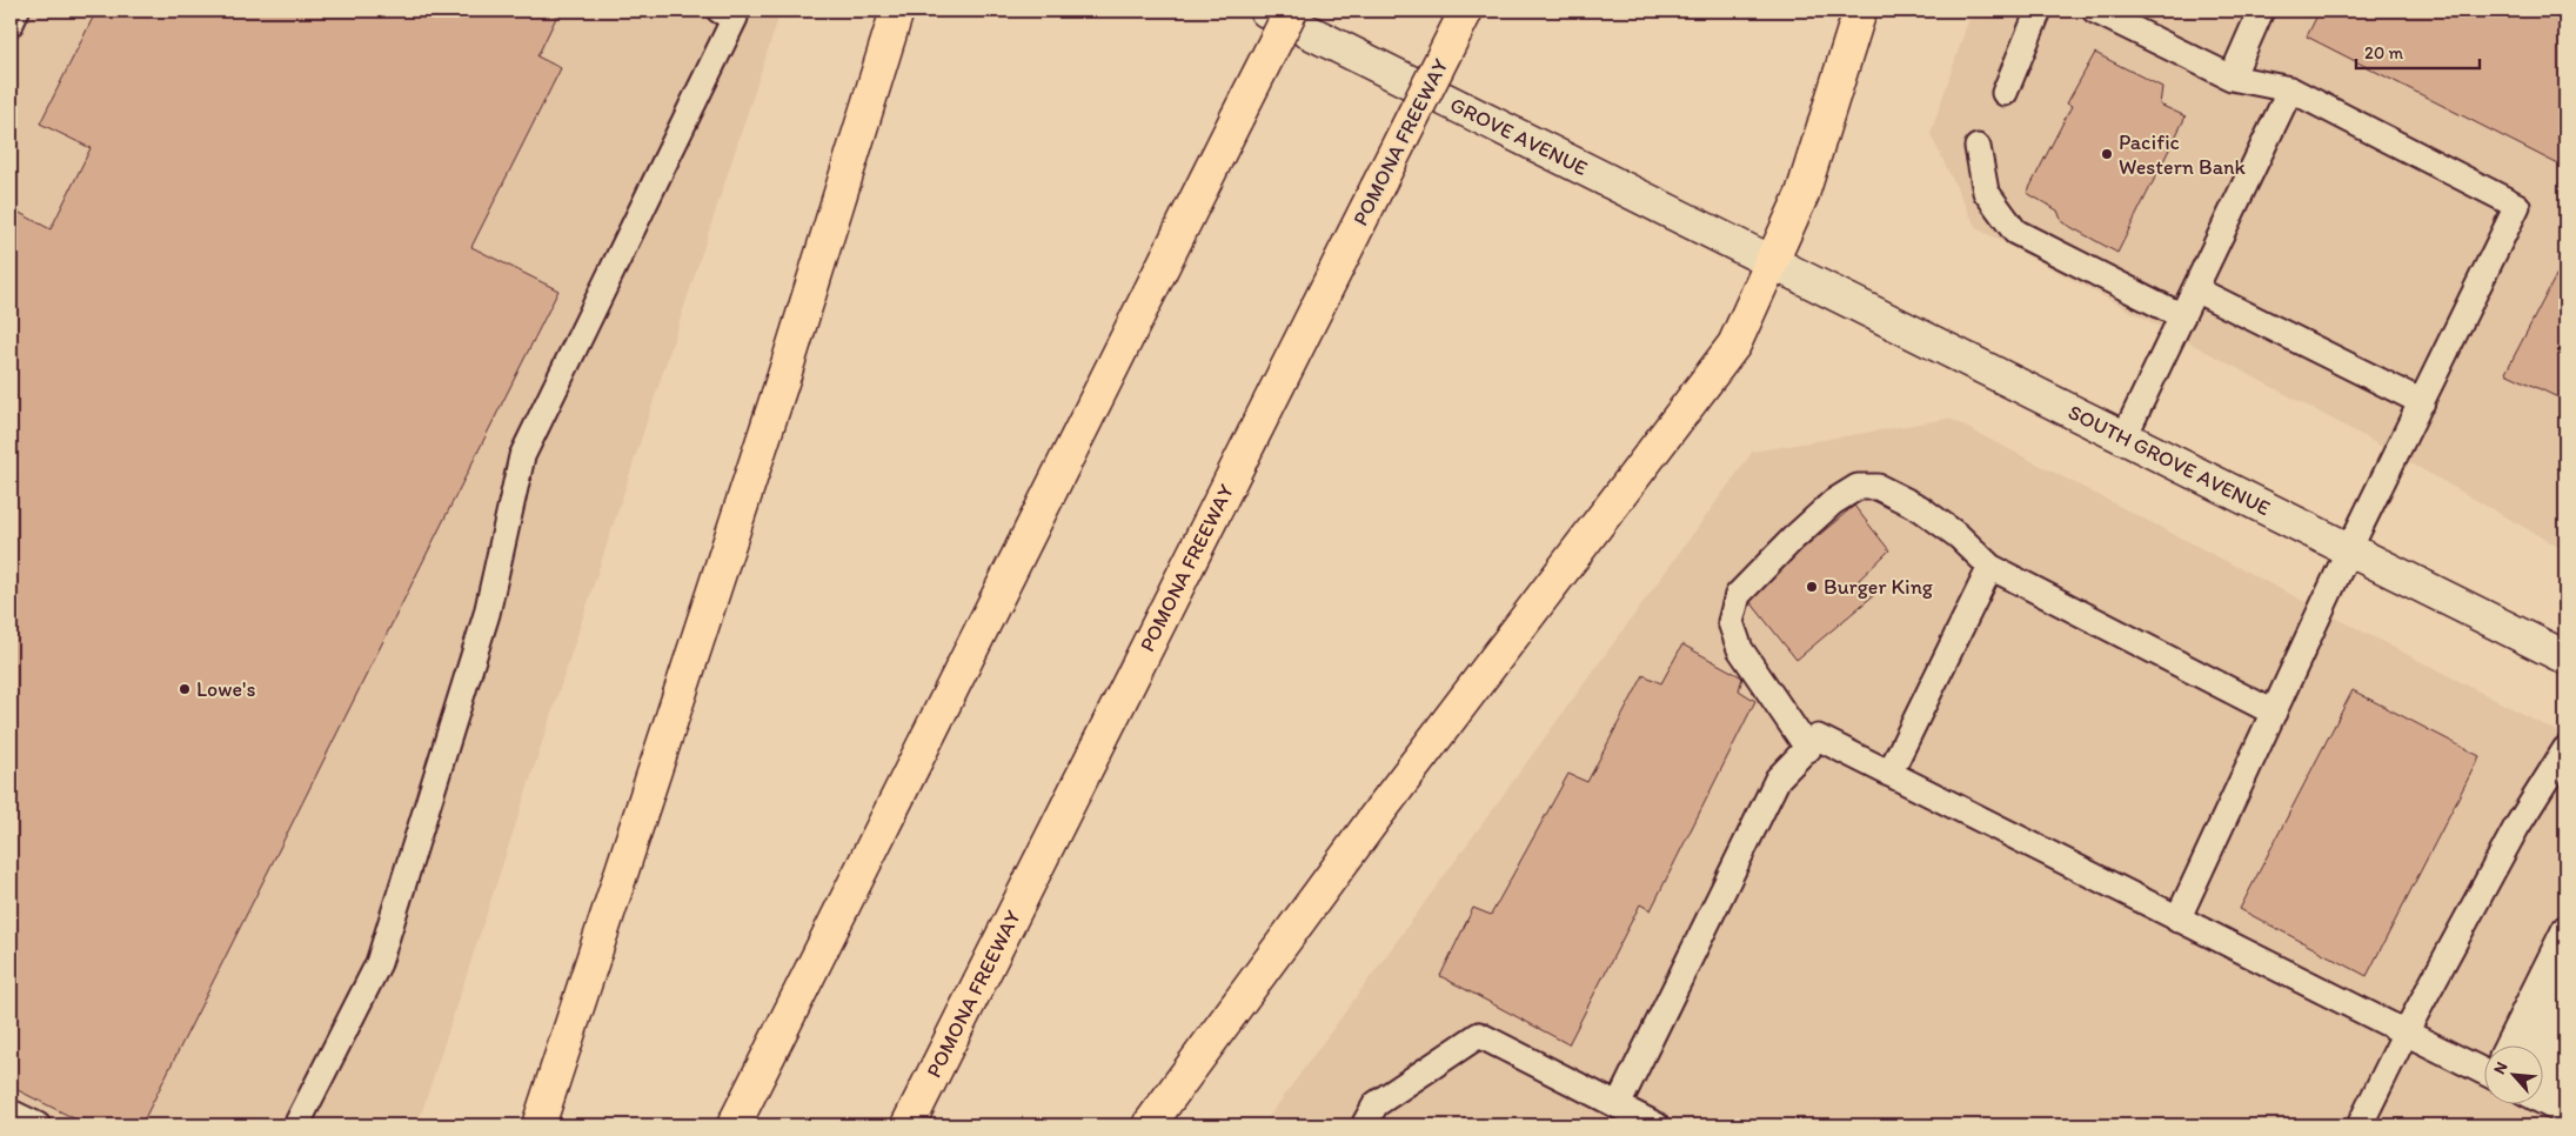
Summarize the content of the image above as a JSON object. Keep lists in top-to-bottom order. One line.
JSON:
{"streets":{"highway":["POMONA FREEWAY"],"main road":["GROVE AVENUE","SOUTH GROVE AVENUE"]},"crossings":[["GROVE AVENUE","SOUTH GROVE AVENUE"]],"places":["Pacific Western Bank","Burger King","Lowe's"],"scale_bar":"20 m","north":"top left"}
